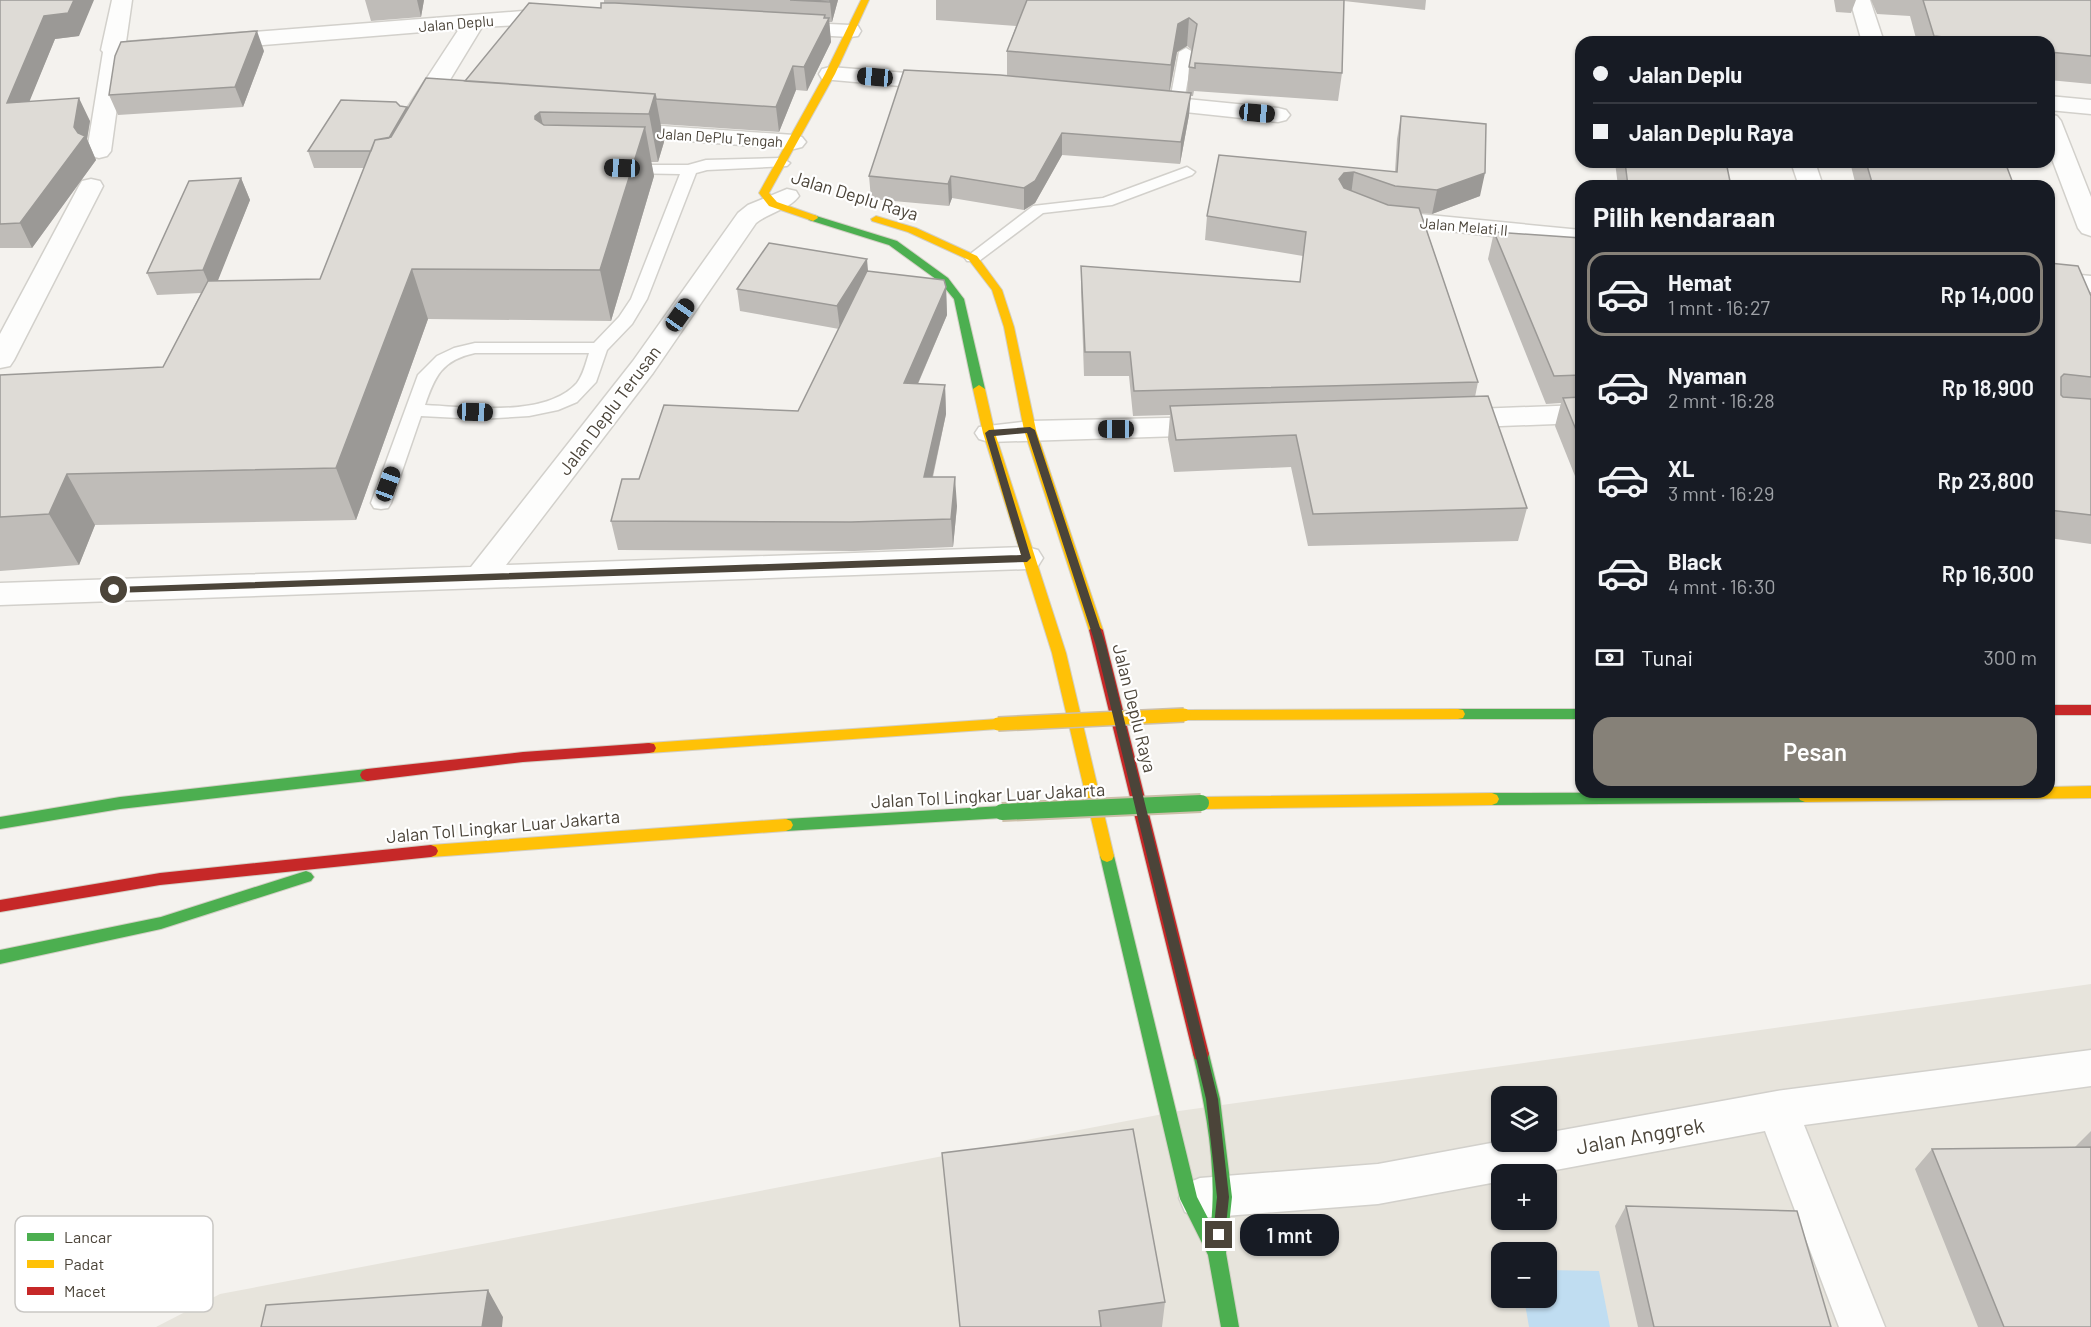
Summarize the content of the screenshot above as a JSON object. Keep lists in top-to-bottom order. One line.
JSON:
{"streets":{"main road":["Jalan Deplu Raya","Jalan Tol Lingkar Luar Jakarta"],"street":["Jalan Deplu","Jalan DePlu Tengah","Jalan Melati II","Jalan Deplu Terusan","Jalan Anggrek"]},"crossings":[["Jalan DePlu Tengah","Jalan Deplu Raya"],["Jalan Deplu Raya","Jalan Deplu Terusan"],["Jalan Deplu Raya","Jalan Anggrek"]],"legend":["Lancar","Padat","Macet"],"page":{"banner":["Jalan Deplu","Jalan Deplu Raya"],"heading":"Pilih kendaraan","list":[{"name":"Hemat","note":"1 mnt · 16:27","value":"Rp 14,000"},{"name":"Nyaman","note":"2 mnt · 16:28","value":"Rp 18,900"},{"name":"XL","note":"3 mnt · 16:29","value":"Rp 23,800"},{"name":"Black","note":"4 mnt · 16:30","value":"Rp 16,300"}],"pay":["Tunai","300 m"],"buttons":"Pesan","map_buttons":["+","−"],"bubble":"1 mnt"}}
